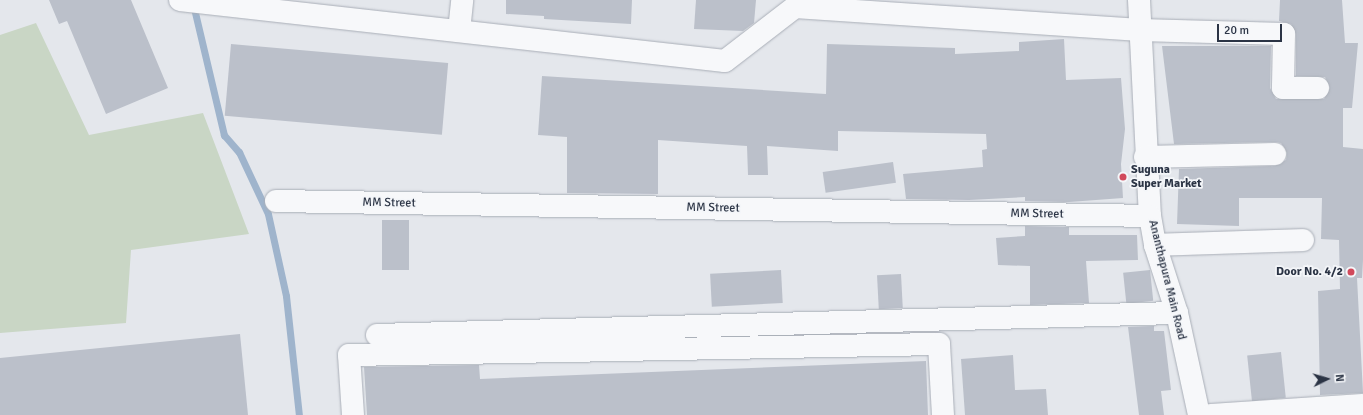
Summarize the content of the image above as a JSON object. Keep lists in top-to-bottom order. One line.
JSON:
{"streets":{"street":["MM Street","Ananthapura Main Road"]},"crossings":[["MM Street","Ananthapura Main Road"]],"places":["Suguna Super Market","Door No. 4/2"],"scale_bar":"20 m","north":"right"}
